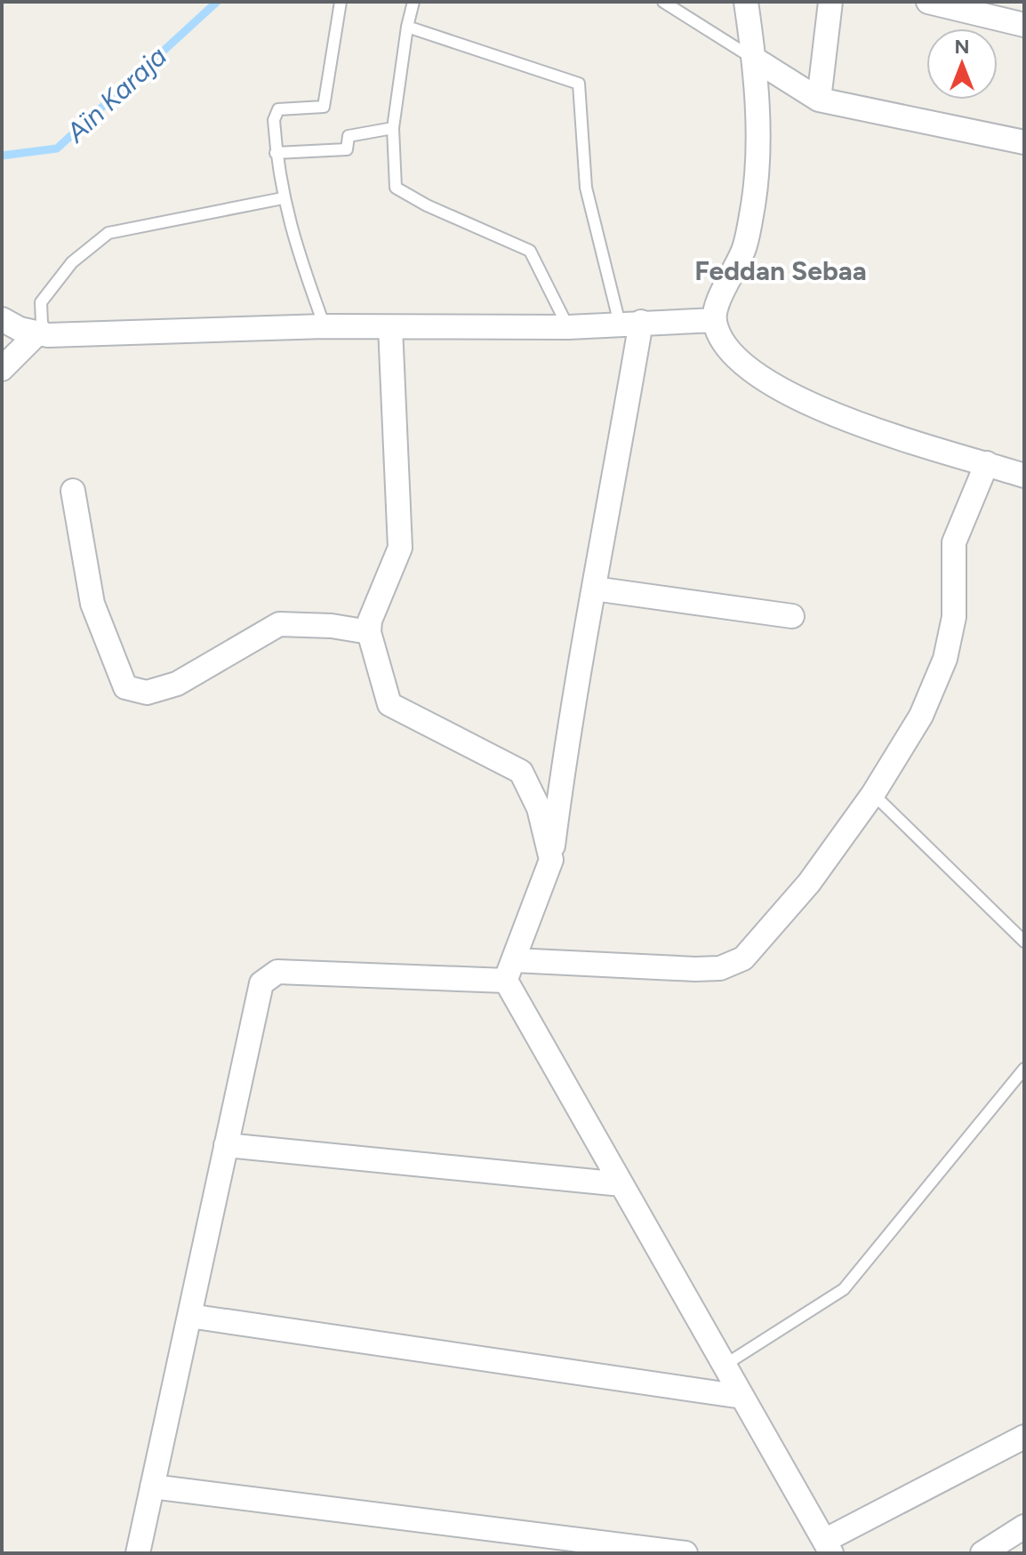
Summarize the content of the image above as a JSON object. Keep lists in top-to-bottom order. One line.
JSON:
{"districts":["Feddan Sebaa"],"water":["Aïn Karaja"],"north":"top"}
